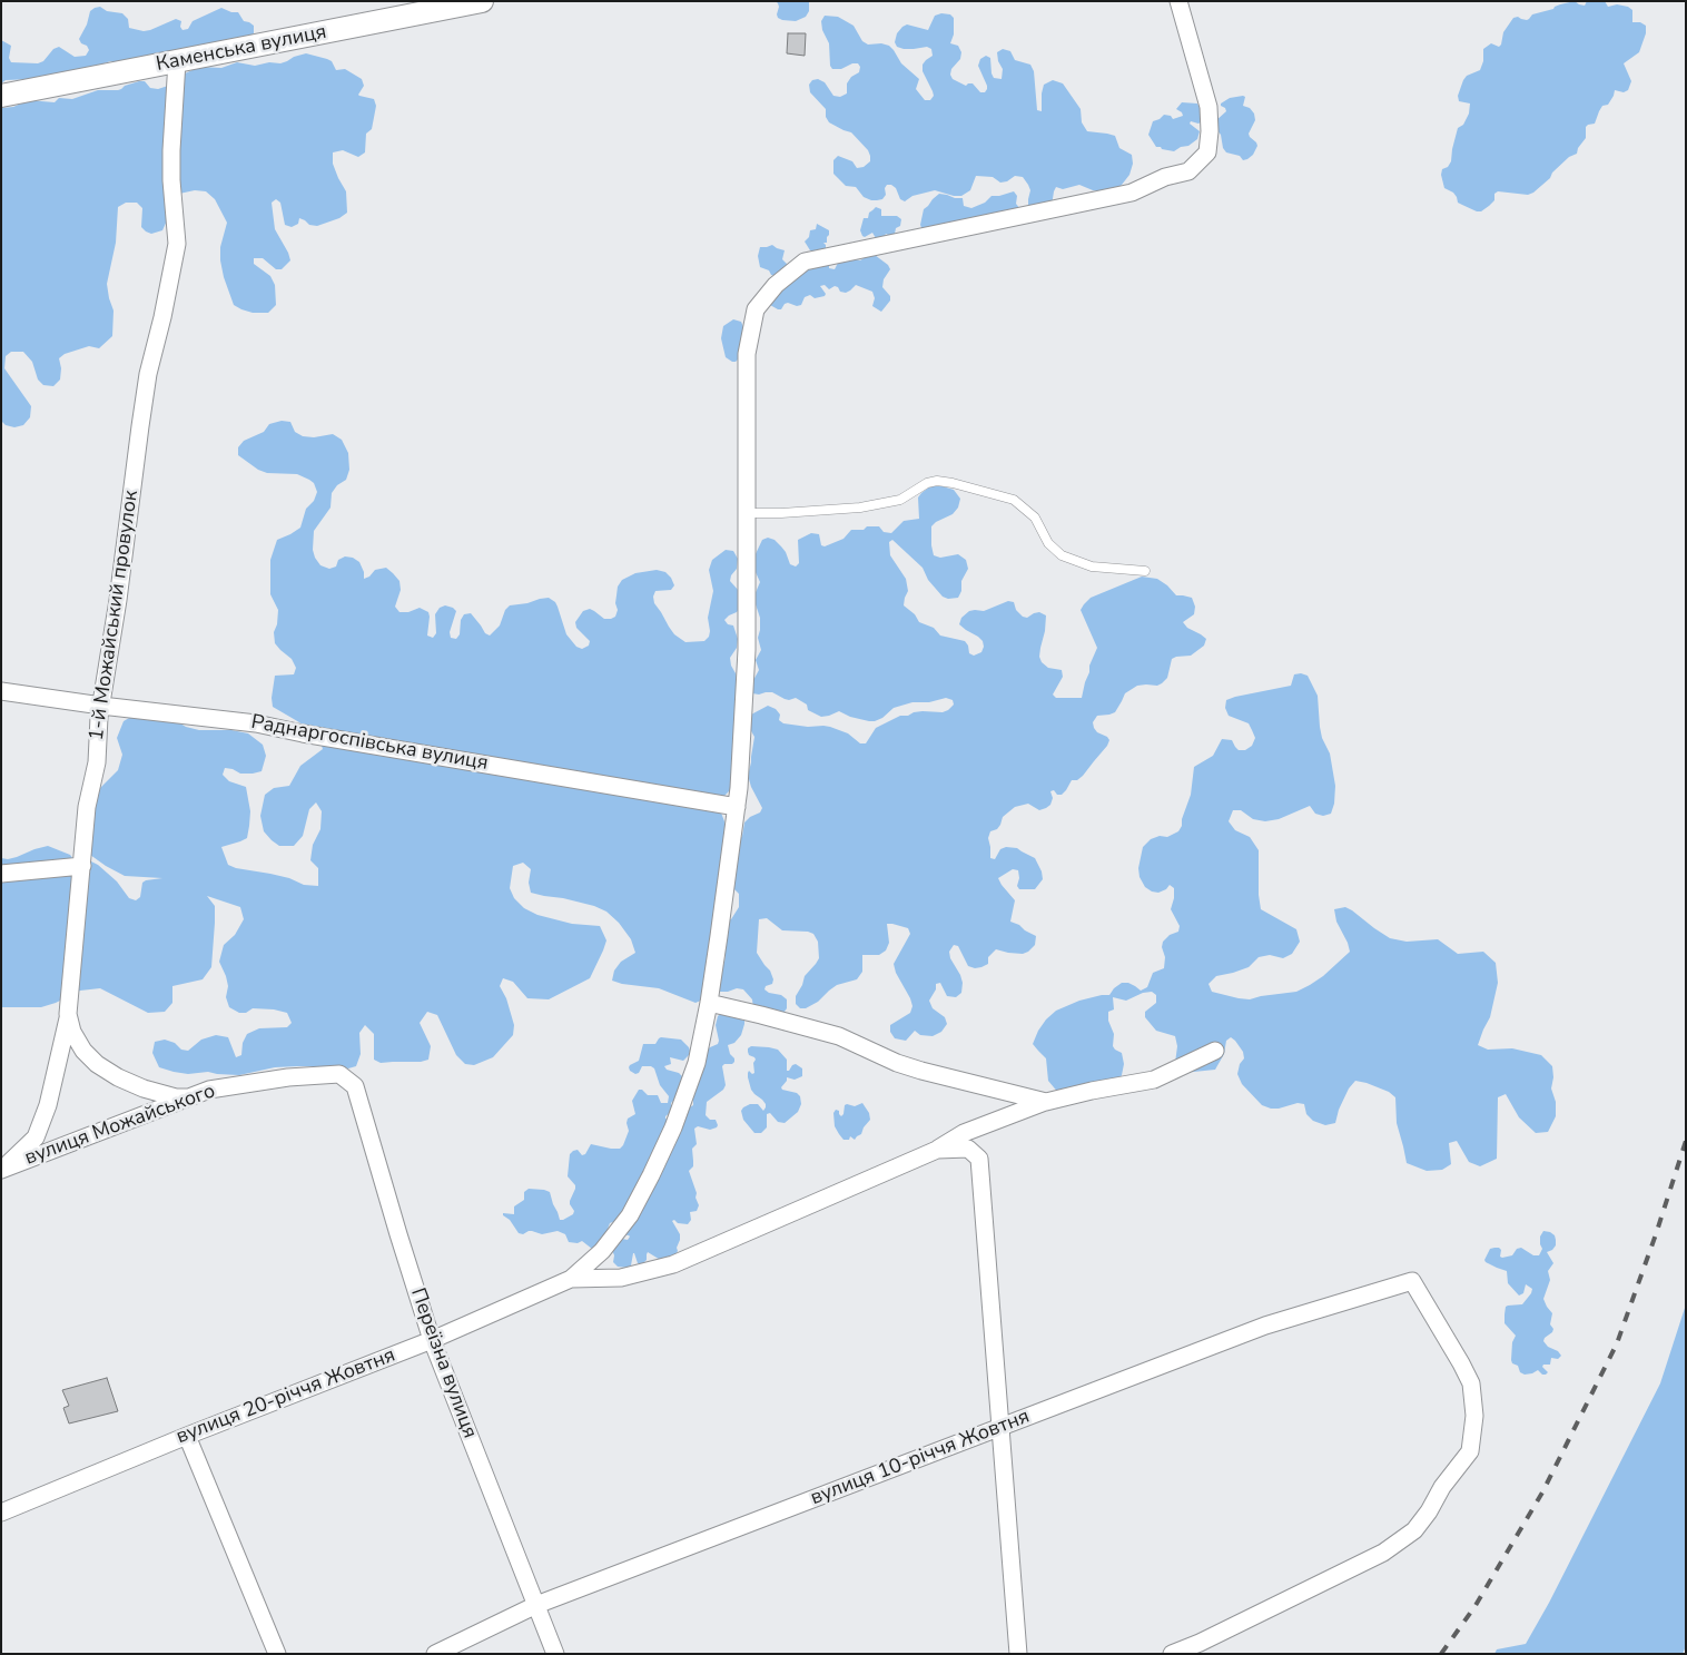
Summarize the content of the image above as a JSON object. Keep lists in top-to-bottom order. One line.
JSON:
{"streets":{"street":["Каменська вулиця","1-й Можайський провулок","Раднаргоспівська вулиця","вулиця Можайського","Переїзна вулиця","вулиця 20-річчя Жовтня","вулиця 10-річчя Жовтня"]},"crossings":[["Каменська вулиця","1-й Можайський провулок"],["1-й Можайський провулок","Раднаргоспівська вулиця"],["1-й Можайський провулок","вулиця Можайського"],["вулиця Можайського","Переїзна вулиця"],["Переїзна вулиця","вулиця 20-річчя Жовтня"],["Переїзна вулиця","вулиця 10-річчя Жовтня"]]}
